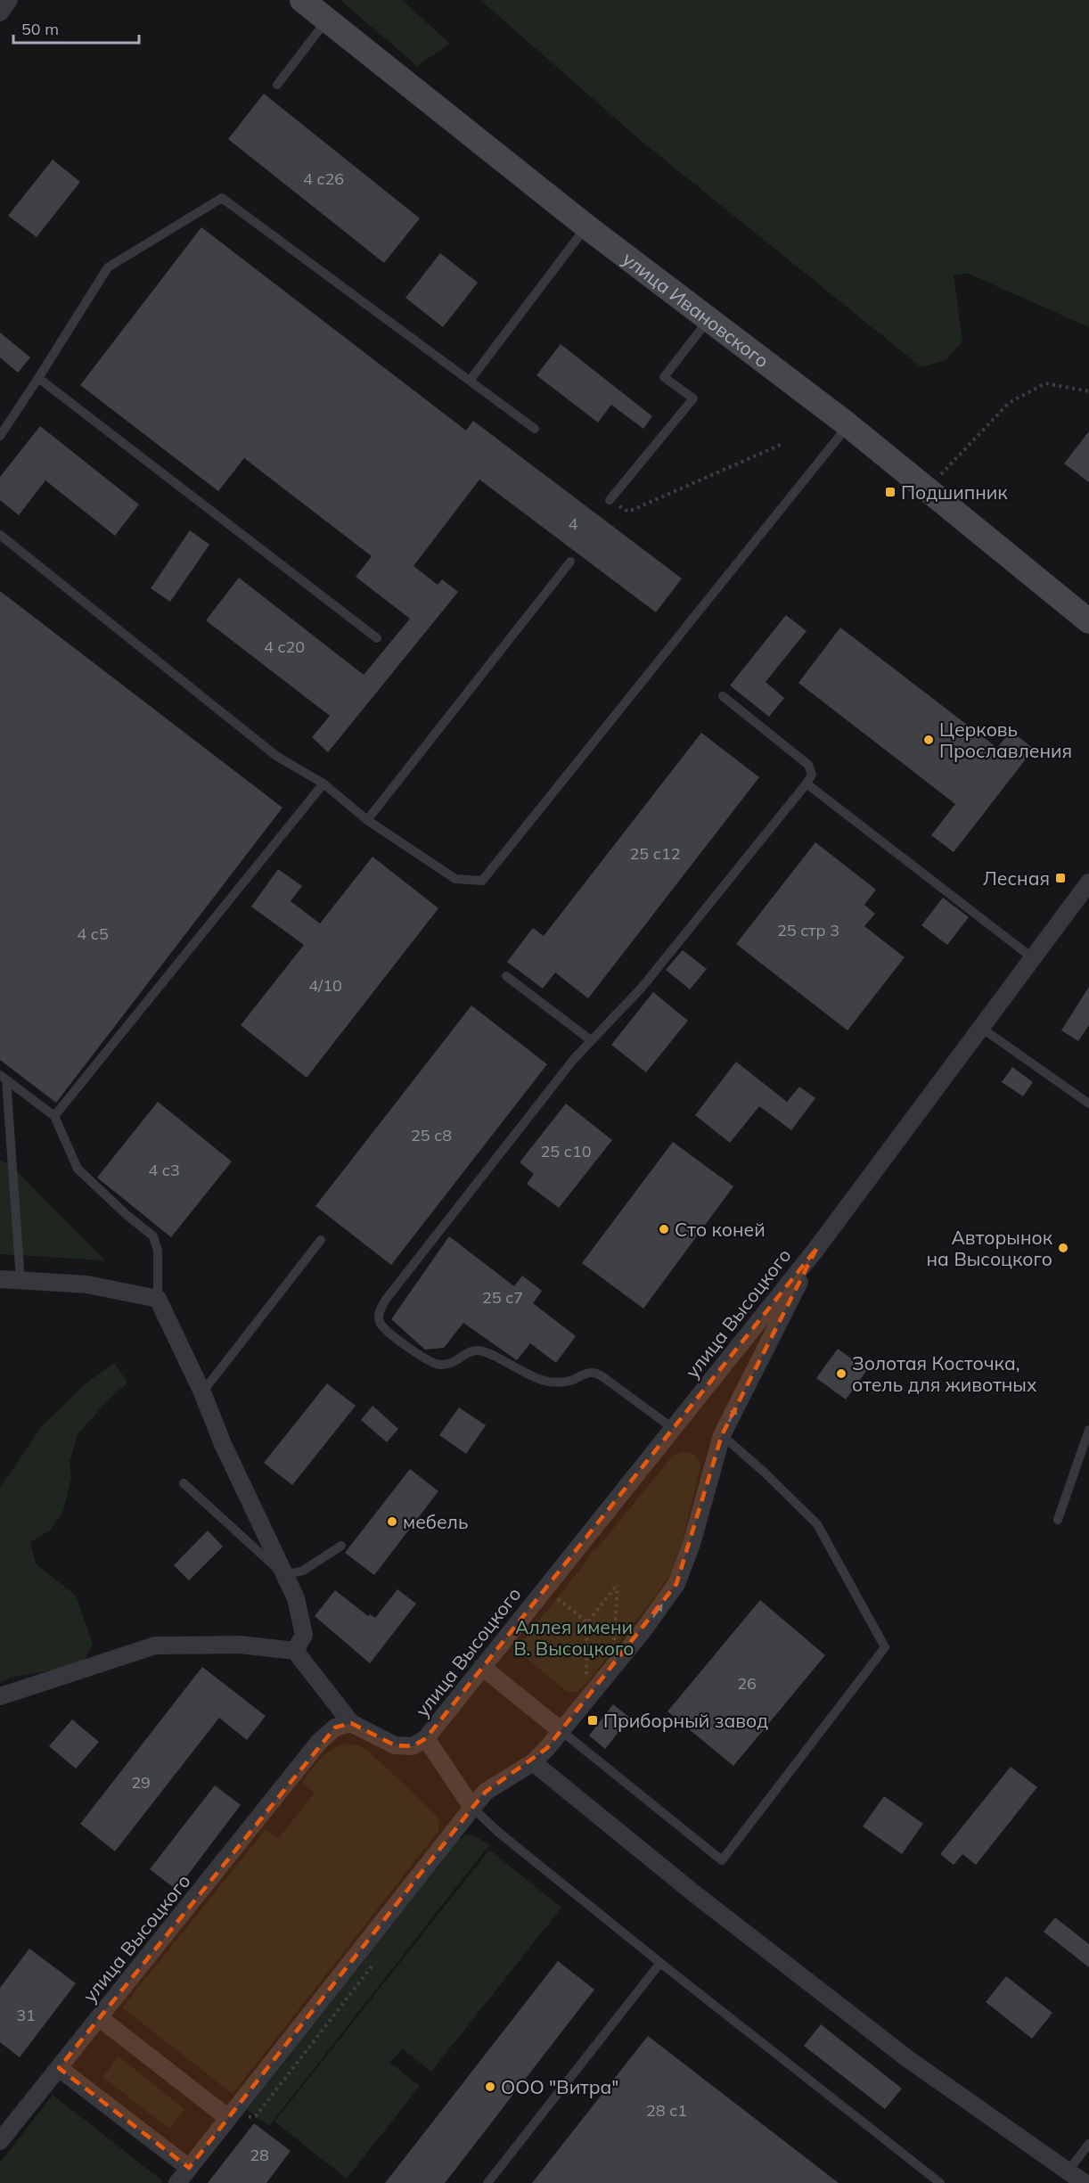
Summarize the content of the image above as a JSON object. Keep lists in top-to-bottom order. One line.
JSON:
{"streets":{"main road":["улица Ивановского"],"street":["улица Высоцкого"]},"parks":["Аллея имени В. Высоцкого"],"places":{"transit":["Подшипник","Лесная","Приборный завод"],"other":["Церковь Прославления","Сто коней","Авторынок на Высоцкого","Золотая Косточка, отель для животных","мебель","ООО \"Витра\""]},"house_numbers":["4 с26","4","4 с20","25 с12","25 стр 3","4 с5","4/10","25 с8","25 с10","4 с3","25 с7","26","29","31","28 с1","28"],"scale_bar":"50 m"}
